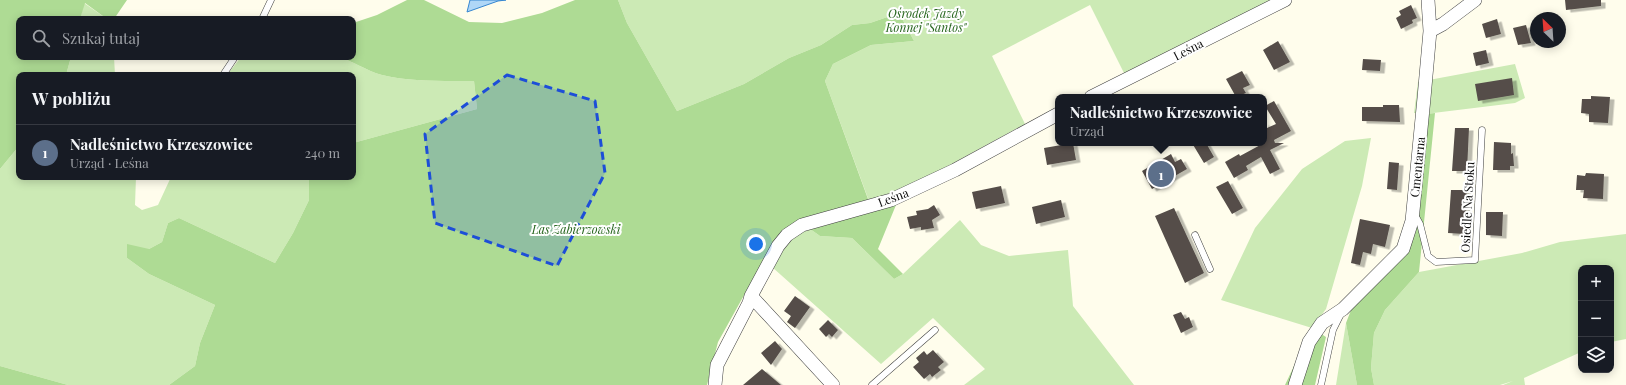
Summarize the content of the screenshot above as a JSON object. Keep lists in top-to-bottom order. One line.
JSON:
{"streets":{"street":["Leśna","Cmentarna"],"lane":["Osiedle Na Stoku"]},"crossings":[["Cmentarna","Osiedle Na Stoku"]],"parks":["Ośrodek Jazdy Konnej \"Santos\"","Las Zabierzowski"],"north":"top left","page":{"search":"Szukaj tutaj","heading":"W pobliżu","popup":["Nadleśnictwo Krzeszowice","Urząd"],"list":[{"mark":"1","name":"Nadleśnictwo Krzeszowice","note":"Urząd · Leśna","value":"240 m"}],"pins":"1","map_buttons":["+","−"]}}
